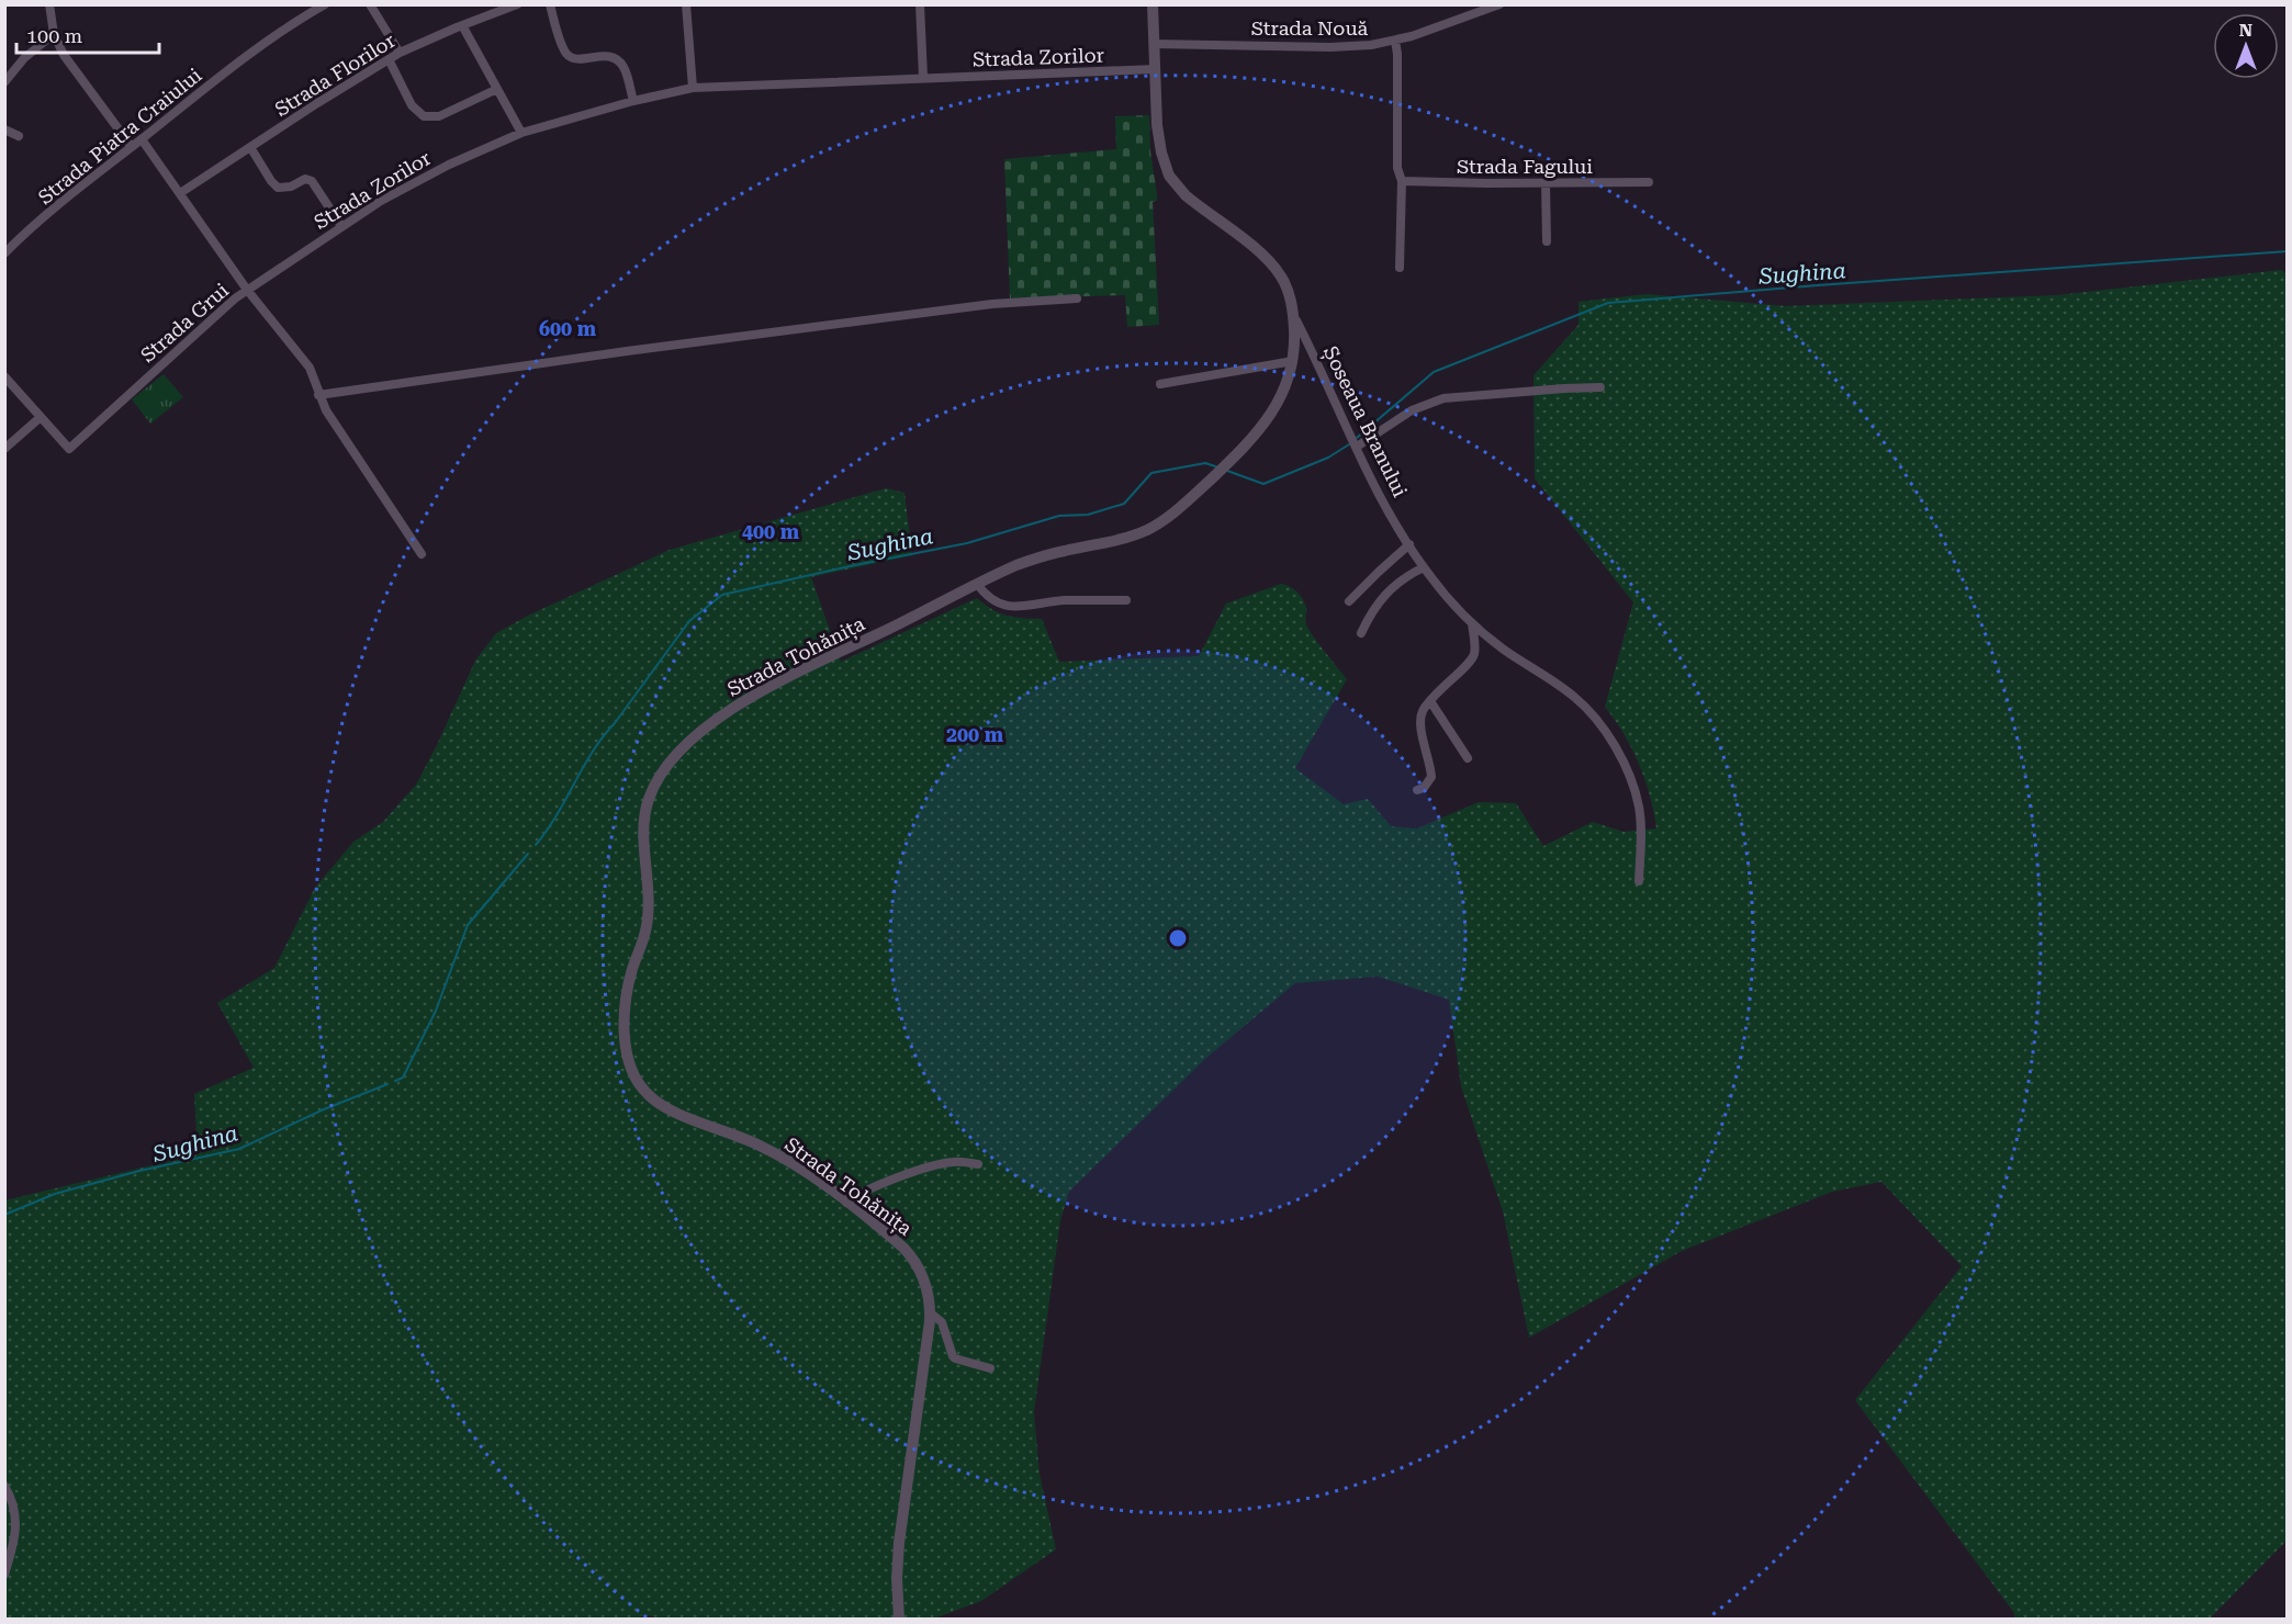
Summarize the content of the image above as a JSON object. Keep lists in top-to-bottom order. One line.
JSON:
{"streets":{"main road":["Șoseaua Branului","Strada Tohănița"],"street":["Strada Nouă","Strada Zorilor","Strada Florilor","Strada Piatra Craiului","Strada Fagului","Strada Grui"]},"crossings":[["Strada Nouă","Șoseaua Branului"],["Strada Zorilor","Strada Grui"],["Strada Zorilor","Șoseaua Branului"],["Strada Florilor","Strada Grui"],["Strada Piatra Craiului","Strada Grui"],["Șoseaua Branului","Strada Tohănița"]],"water":["Sughina"],"scale_bar":"100 m","north":"top","rings":["600 m","400 m","200 m"]}
